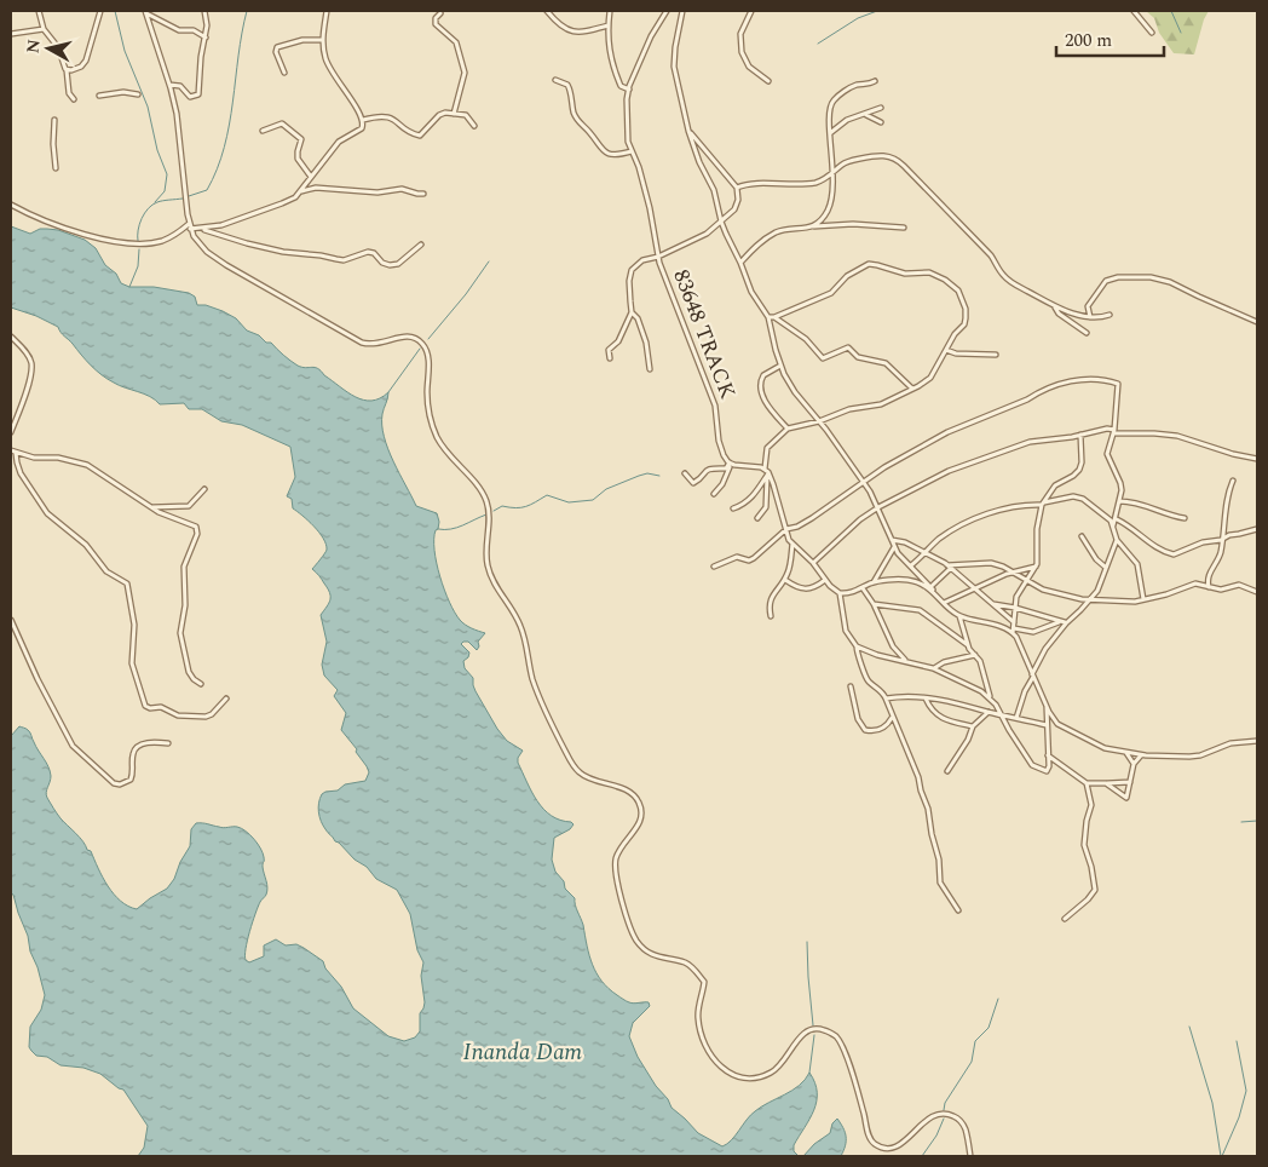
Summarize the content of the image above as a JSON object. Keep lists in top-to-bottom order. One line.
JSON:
{"streets":{"street":["83648 TRACK"]},"water":["Inanda Dam"],"scale_bar":"200 m","north":"left"}
